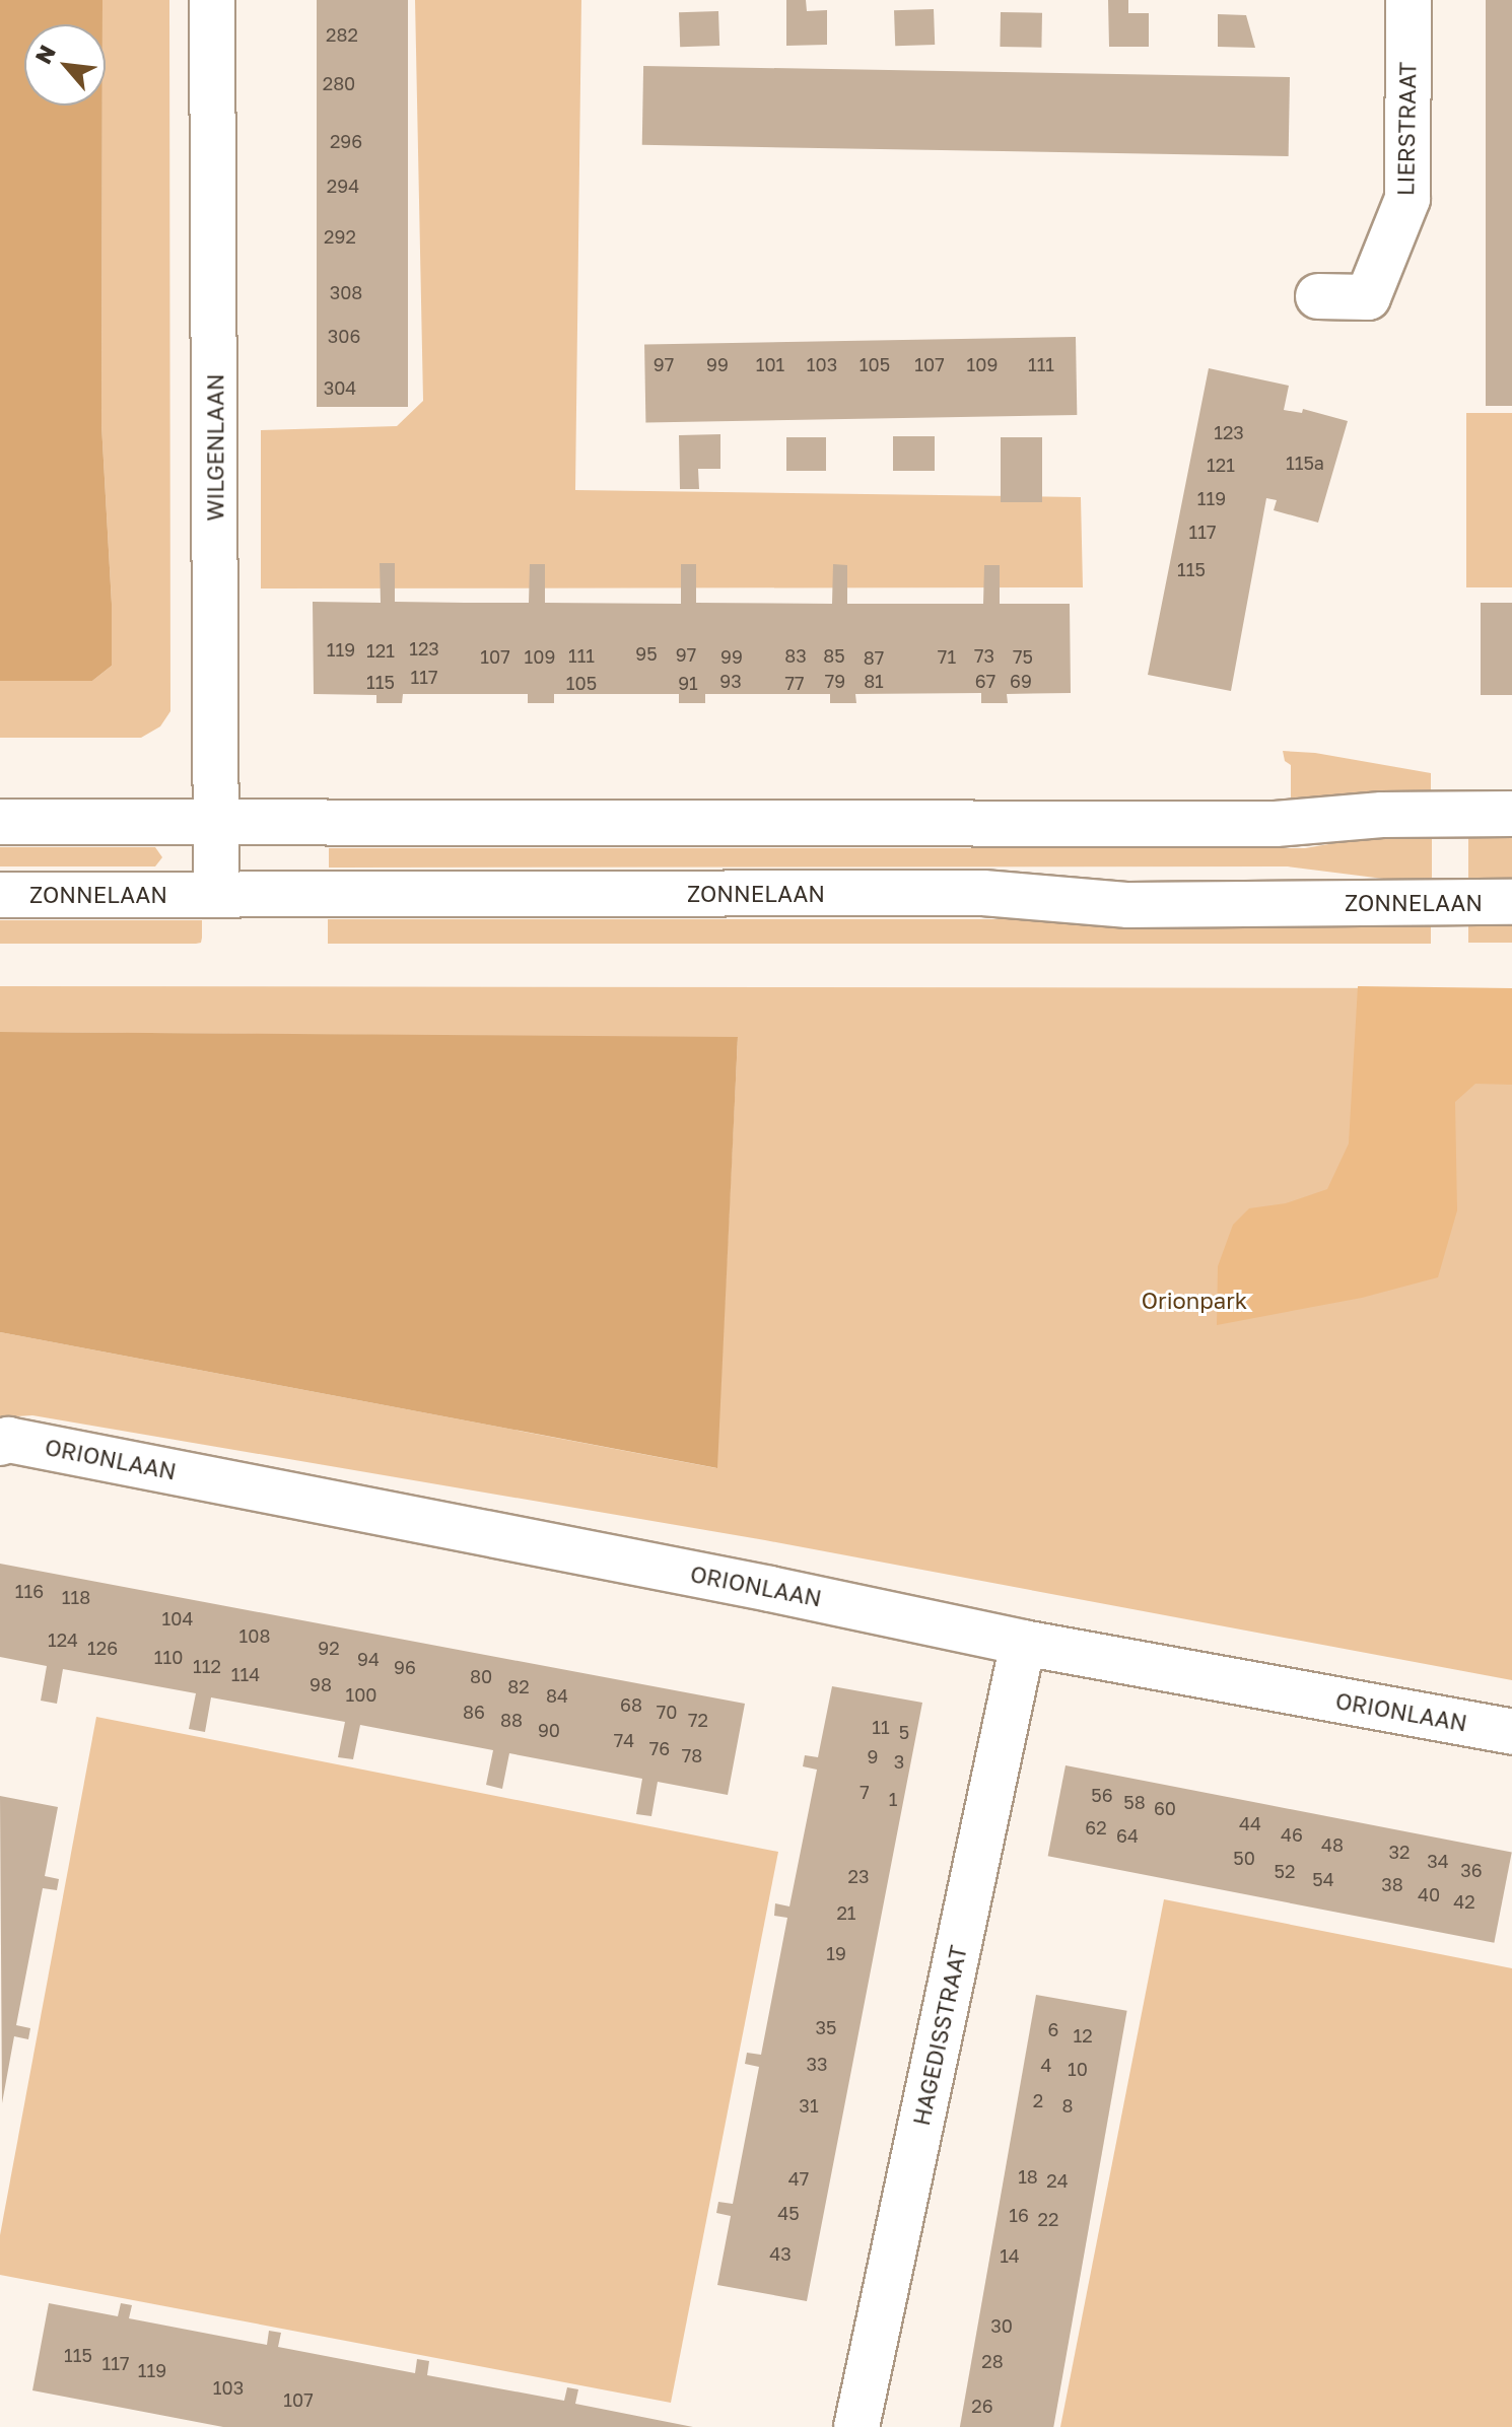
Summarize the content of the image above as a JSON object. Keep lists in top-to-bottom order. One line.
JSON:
{"streets":{"street":["LIERSTRAAT","WILGENLAAN","ZONNELAAN","ORIONLAAN","HAGEDISSTRAAT"]},"crossings":[["WILGENLAAN","ZONNELAAN"],["ORIONLAAN","HAGEDISSTRAAT"]],"parks":["Orionpark"],"house_numbers":["282","280","296","294","292","308","306","97","99","101","103","105","107","109","111","304","123","115a","121","119","117","115","123","119","121","95","97","111","83","85","73","107","109","99","71","75","87","117","93","79","81","67","69","115","105","91","77","116","118","104","108","124","126","92","110","94","112","96","114","80","98","82","100","84","68","86","70","88","72","11","90","5","74","76","78","9","3","7","56","1","58","60","44","62","46","64","48","32","50","34","36","52","23","54","38","40","42","21","19","35","6","12","33","4","10","2","31","8","18","47","24","45","16","22","43","14","30","115","28","117","119","103","107","26"],"north":"top left"}
